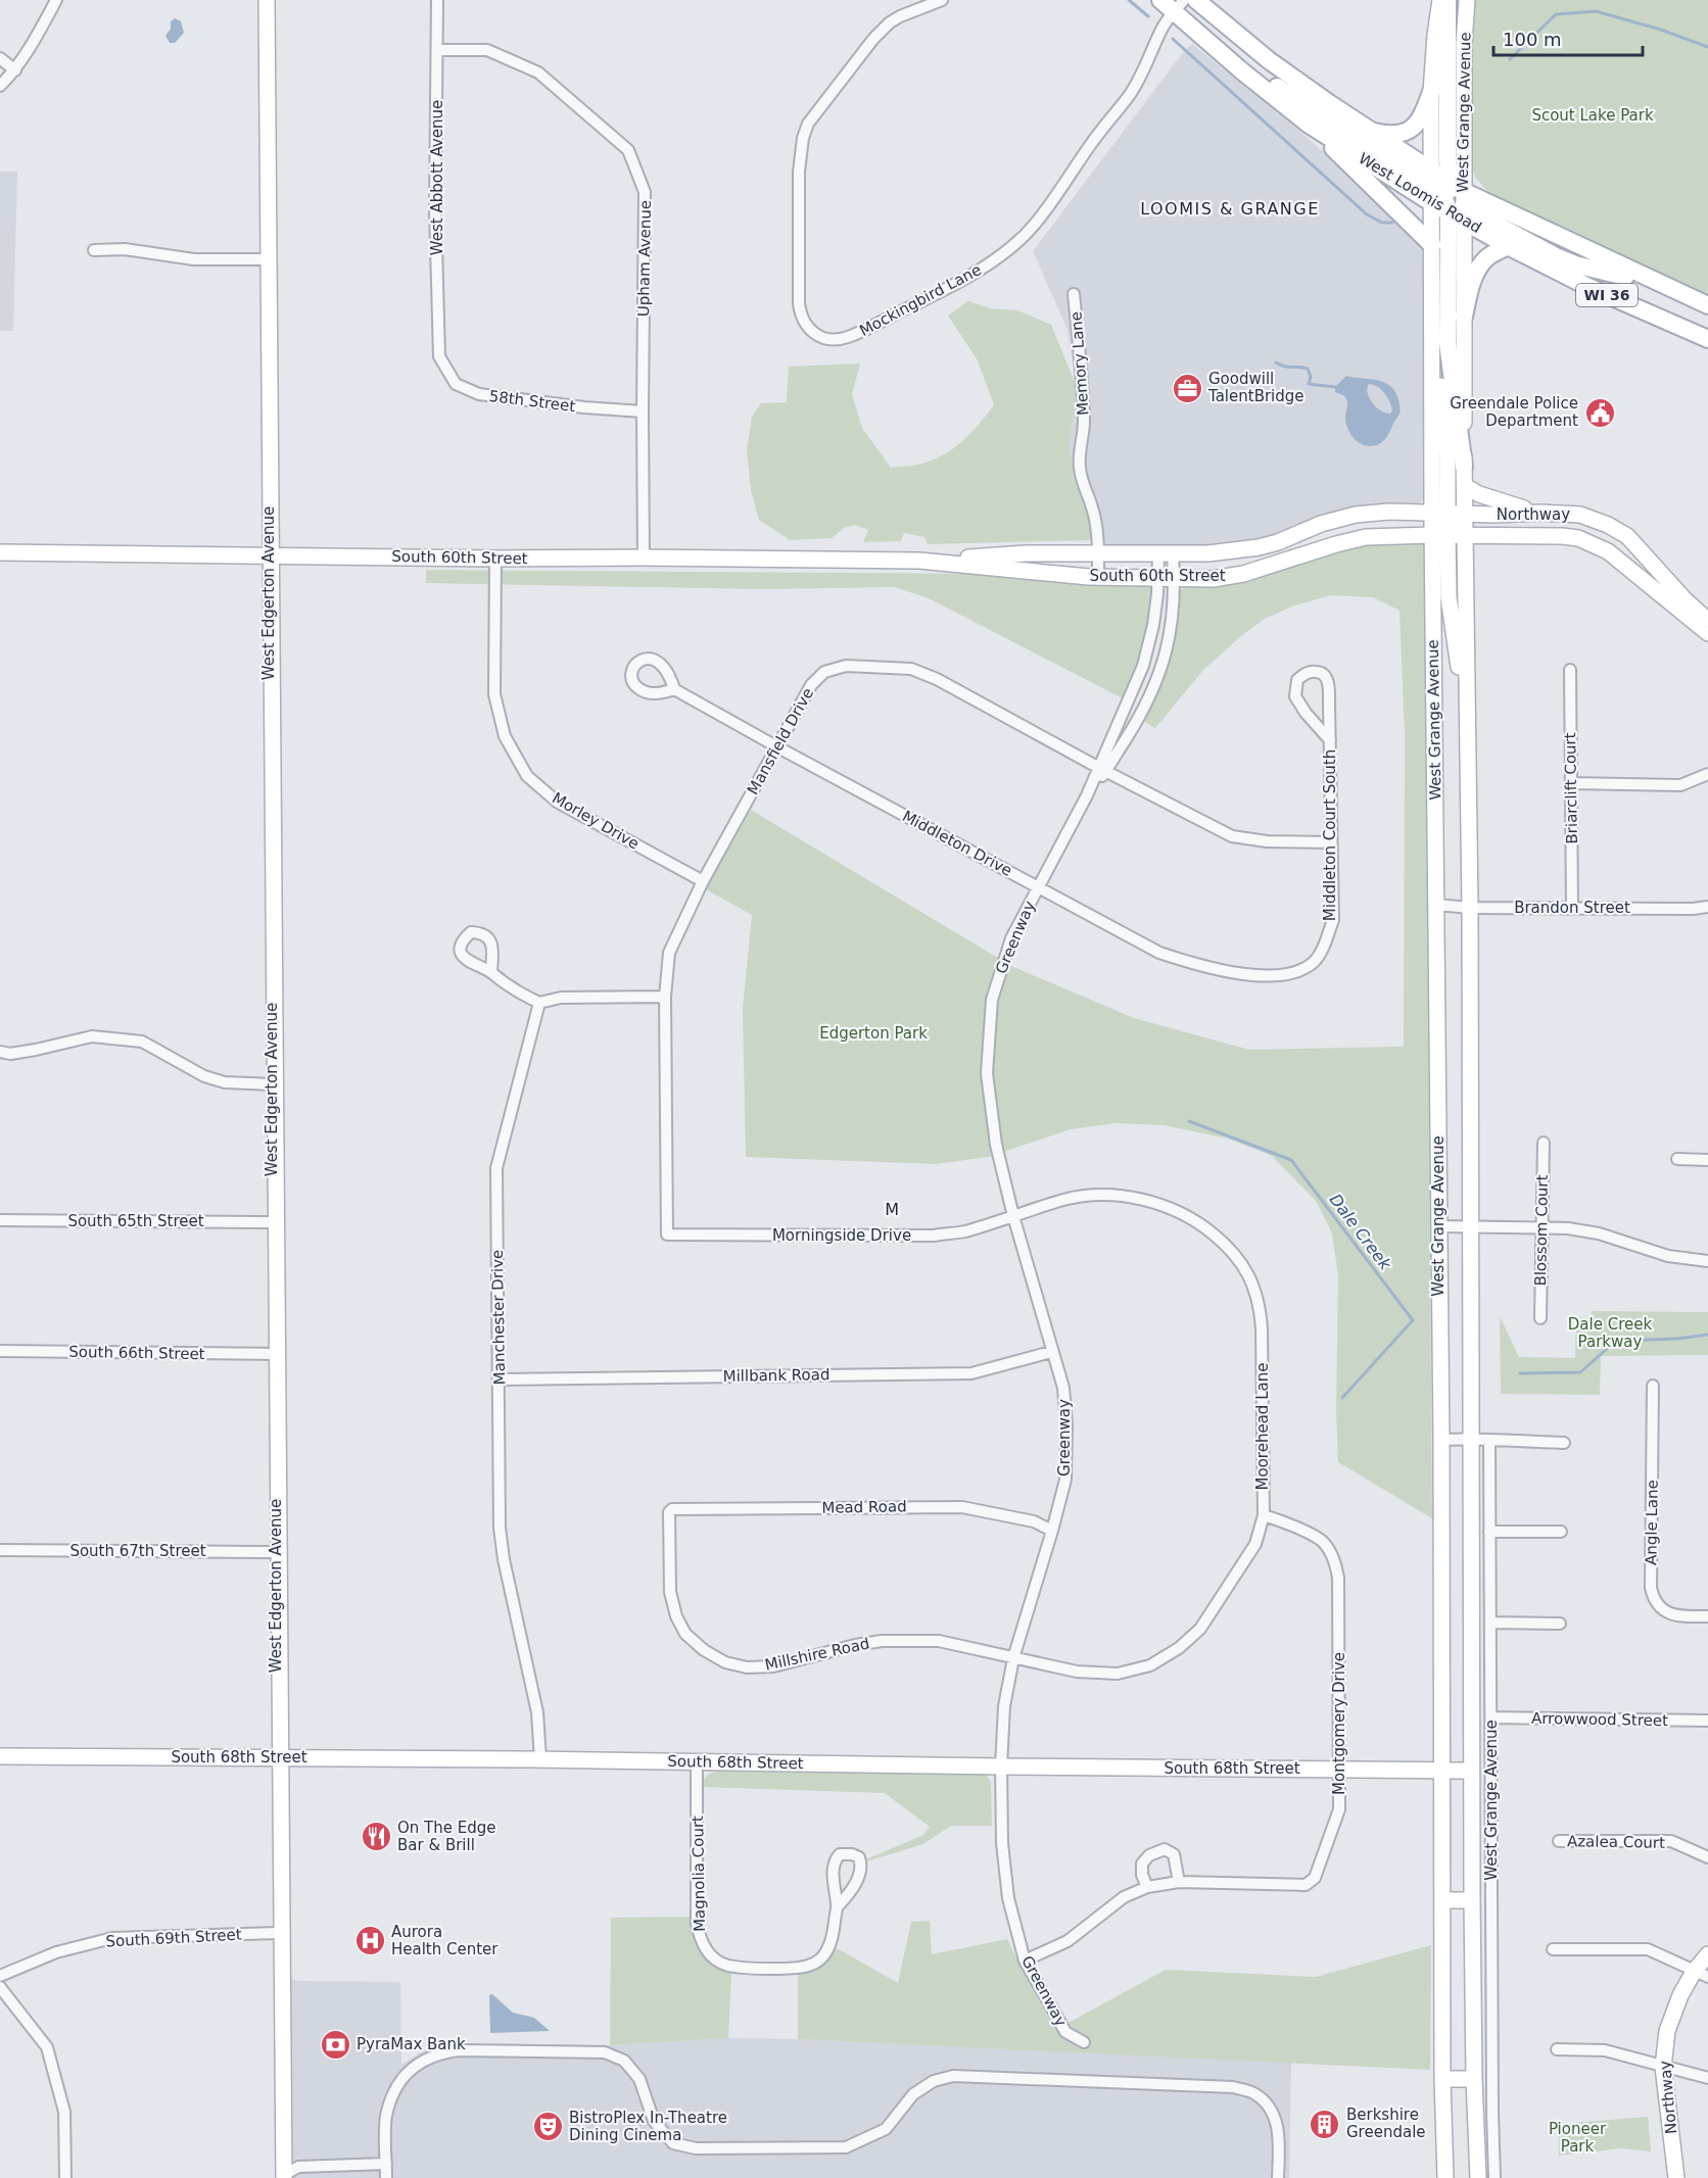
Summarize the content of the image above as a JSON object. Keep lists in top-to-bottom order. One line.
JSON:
{"streets":{"main road":["West Loomis Road","WI 36"],"street":["West Grange Avenue","West Abbott Avenue","Upham Avenue","Mockingbird Lane","Memory Lane","58th Street","Northway","South 60th Street","West Edgerton Avenue","Mansfield Drive","Briarclift Court","Morley Drive","Middleton Court South","Middleton Drive","Brandon Street","Greenway","South 65th Street","Blossom Court","Morningside Drive","Manchester Drive","South 66th Street","Millbank Road","Moorehead Lane","Mead Road","Angle Lane","South 67th Street","Millshire Road","Arrowwood Street","Montgomery Drive","South 68th Street","Azalea Court","Magnolia Court","South 69th Street"]},"crossings":[["West Grange Avenue","West Loomis Road"],["West Grange Avenue","Northway"],["West Grange Avenue","South 60th Street"],["West Grange Avenue","Brandon Street"],["West Grange Avenue","Arrowwood Street"],["West Grange Avenue","South 68th Street"],["West Abbott Avenue","Upham Avenue"],["West Abbott Avenue","58th Street"],["West Loomis Road","Mockingbird Lane"],["Upham Avenue","58th Street"],["Upham Avenue","South 60th Street"],["Memory Lane","South 60th Street"],["Northway","South 60th Street"],["South 60th Street","West Edgerton Avenue"],["South 60th Street","Morley Drive"],["South 60th Street","Greenway"],["West Edgerton Avenue","South 65th Street"],["West Edgerton Avenue","South 66th Street"],["West Edgerton Avenue","South 67th Street"],["West Edgerton Avenue","South 68th Street"],["West Edgerton Avenue","South 69th Street"],["Mansfield Drive","Morley Drive"],["Mansfield Drive","Middleton Court South"],["Mansfield Drive","Middleton Drive"],["Mansfield Drive","Greenway"],["Mansfield Drive","Morningside Drive"],["Briarclift Court","Brandon Street"],["Middleton Court South","Middleton Drive"],["Middleton Drive","Greenway"],["Greenway","Morningside Drive"],["Greenway","Millbank Road"],["Greenway","Moorehead Lane"],["Greenway","Mead Road"],["Greenway","Millshire Road"],["Greenway","Montgomery Drive"],["Greenway","South 68th Street"],["Morningside Drive","Moorehead Lane"],["Manchester Drive","Millbank Road"],["Manchester Drive","South 68th Street"],["Moorehead Lane","Millshire Road"],["Moorehead Lane","Montgomery Drive"],["Mead Road","Millshire Road"],["Montgomery Drive","South 68th Street"],["South 68th Street","Magnolia Court"]],"districts":["LOOMIS & GRANGE","M"],"water":["Dale Creek"],"parks":["Scout Lake Park","Edgerton Park","Dale Creek Parkway","Pioneer Park"],"places":{"office":["Goodwill TalentBridge"],"public building":["Greendale Police Department"],"restaurant":["On The Edge Bar & Brill"],"hospital":["Aurora Health Center"],"bank":["PyraMax Bank"],"building":["Berkshire Greendale"],"theatre":["BistroPlex In-Theatre Dining Cinema"]},"scale_bar":"100 m"}
